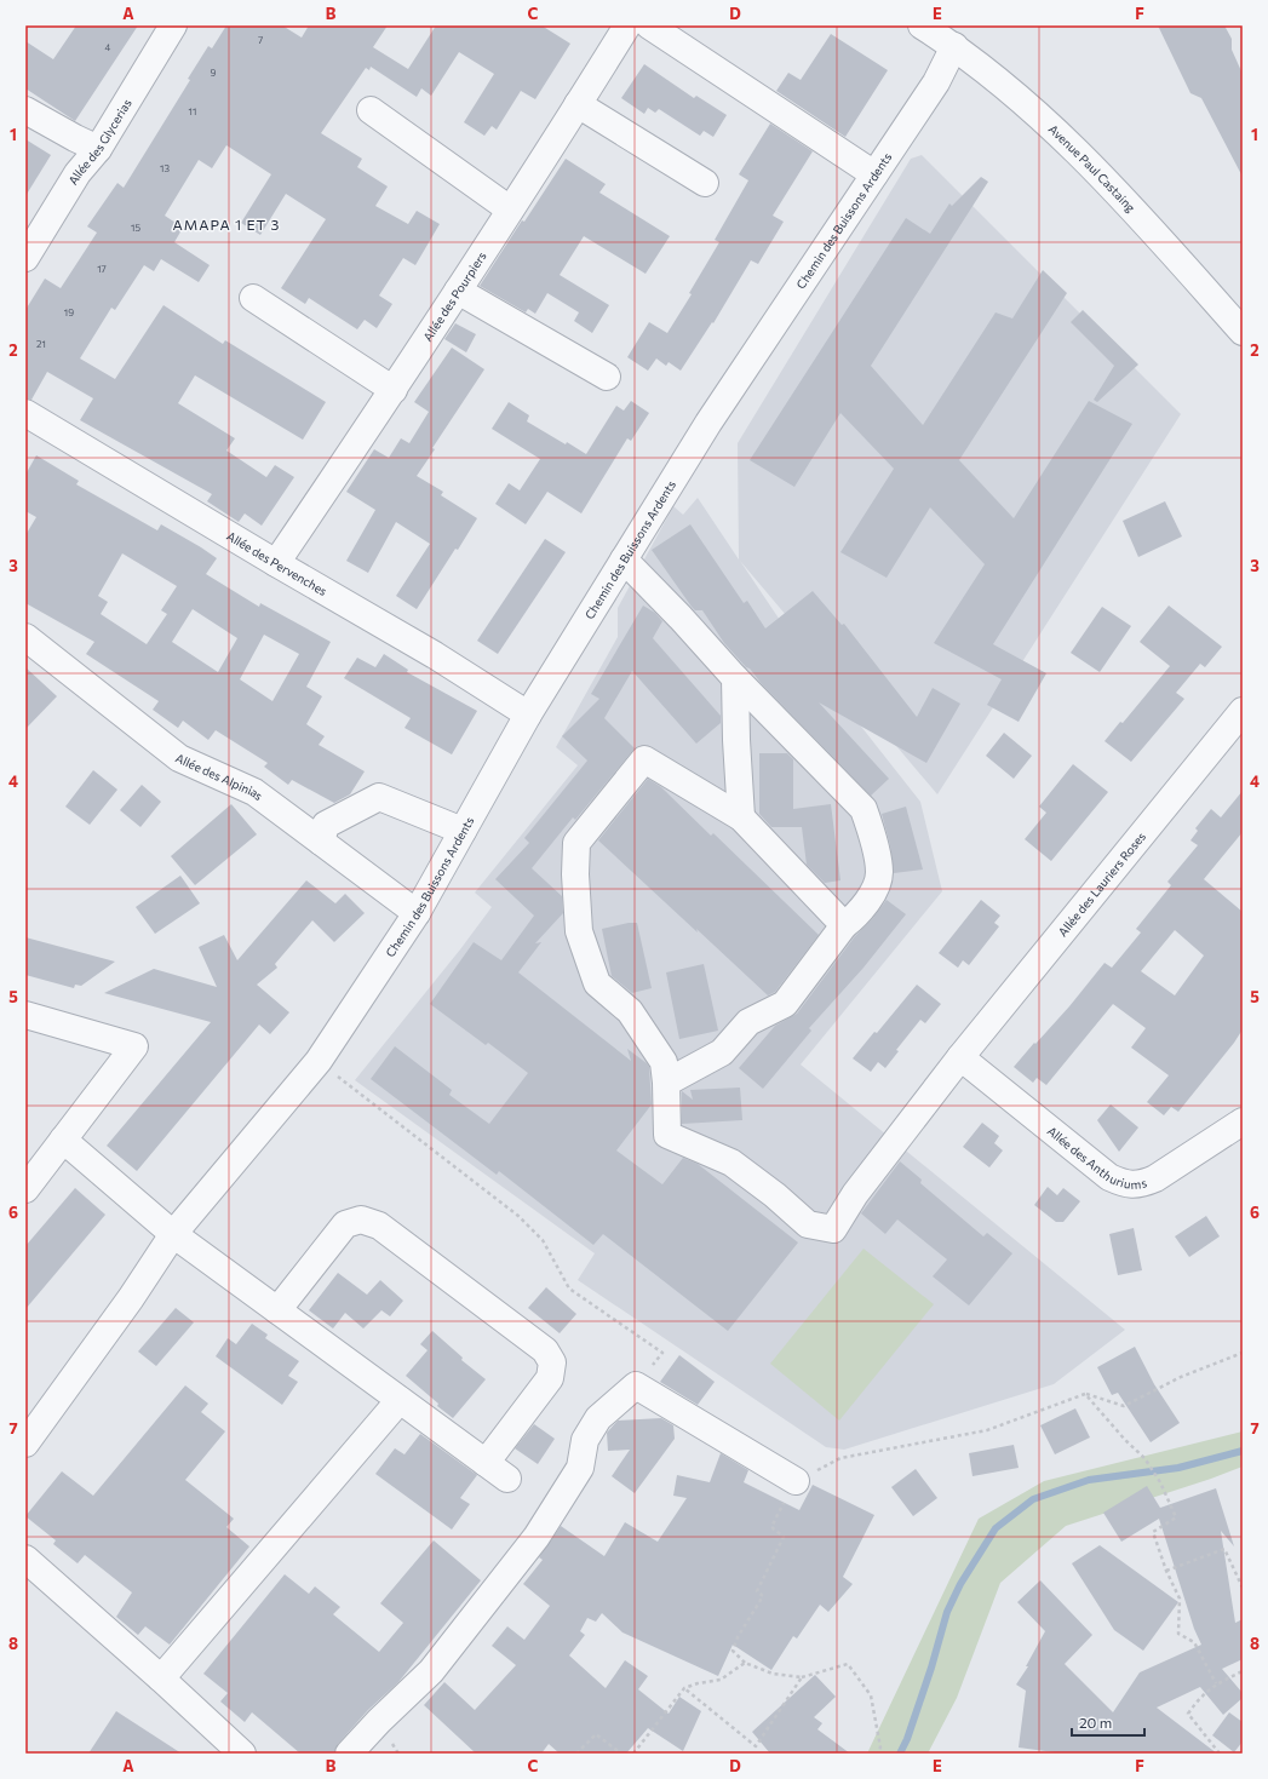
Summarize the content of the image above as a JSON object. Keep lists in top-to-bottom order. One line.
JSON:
{"streets":{"street":["Allée des Glycerias","Avenue Paul Castaing","Chemin des Buissons Ardents","Allée des Pourpiers","Allée des Pervenches","Allée des Alpinias","Allée des Lauriers Roses","Allée des Anthuriums"]},"crossings":[["Avenue Paul Castaing","Chemin des Buissons Ardents"],["Chemin des Buissons Ardents","Allée des Pervenches"],["Chemin des Buissons Ardents","Allée des Alpinias"],["Allée des Pourpiers","Allée des Pervenches"],["Allée des Lauriers Roses","Allée des Anthuriums"]],"districts":["AMAPA 1 ET 3"],"house_numbers":["7","4","9","11","13","15","17","19","21"],"scale_bar":"20 m","grid":{"columns":["A","B","C","D","E","F"],"rows":["1","2","3","4","5","6","7","8"]}}
